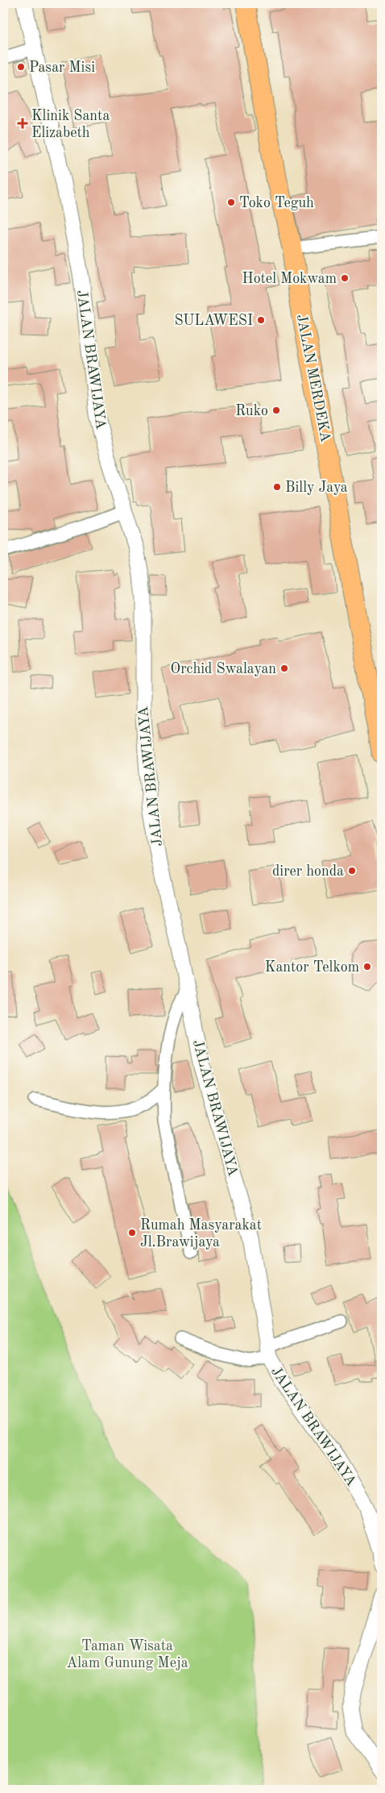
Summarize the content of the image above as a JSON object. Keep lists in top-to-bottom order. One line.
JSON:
{"streets":{"highway":["JALAN MERDEKA"],"street":["JALAN BRAWIJAYA"]},"parks":["Taman Wisata Alam Gunung Meja"],"places":{"other":["Pasar Misi","Toko Teguh","Hotel Mokwam","SULAWESI","Ruko","Billy Jaya","Orchid Swalayan","direr honda","Kantor Telkom","Rumah Masyarakat Jl.Brawijaya"],"health":["Klinik Santa Elizabeth"]}}
